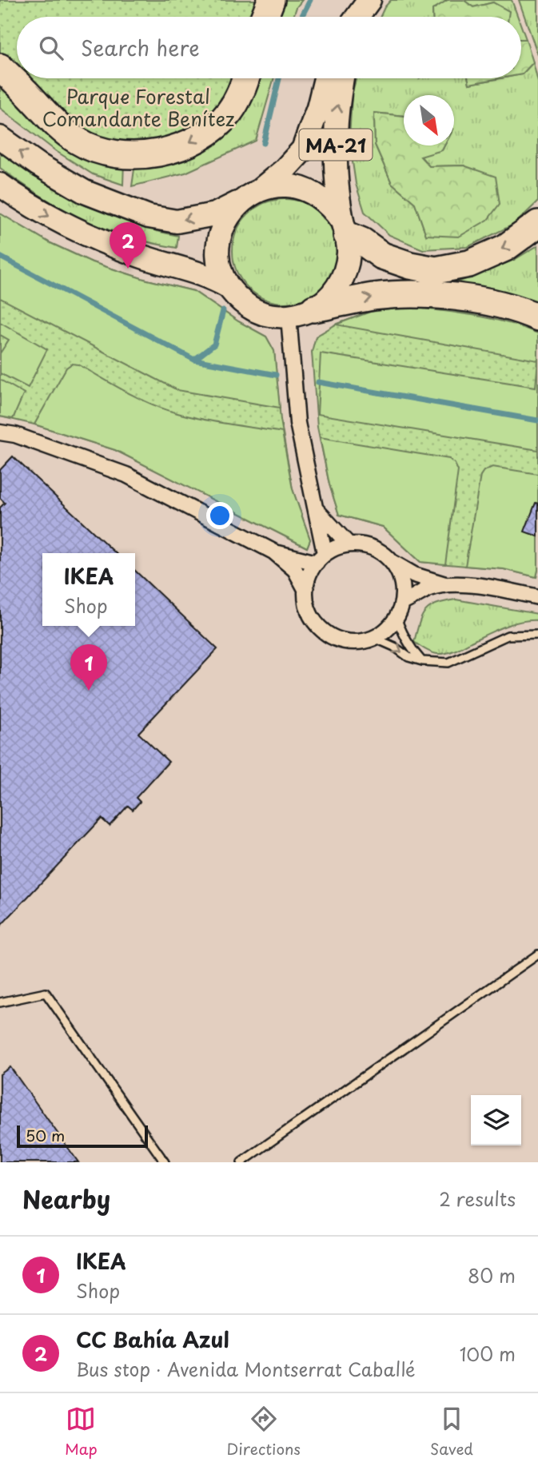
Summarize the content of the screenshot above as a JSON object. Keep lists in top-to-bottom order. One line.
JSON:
{"streets":{"main road":["MA-21"]},"parks":["Parque Forestal Comandante Benítez"],"scale_bar":"50 m","north":"bottom right","page":{"search":"Search here","pins":["2","1"],"popup":["IKEA","Shop"],"scale":"50 m","heading":["Nearby","2 results"],"list":[{"mark":"1","name":"IKEA","note":"Shop","value":"80 m"},{"mark":"2","name":"CC Bahía Azul","note":"Bus stop · Avenida Montserrat Caballé","value":"100 m"}],"nav":["Map","Directions","Saved"]}}
